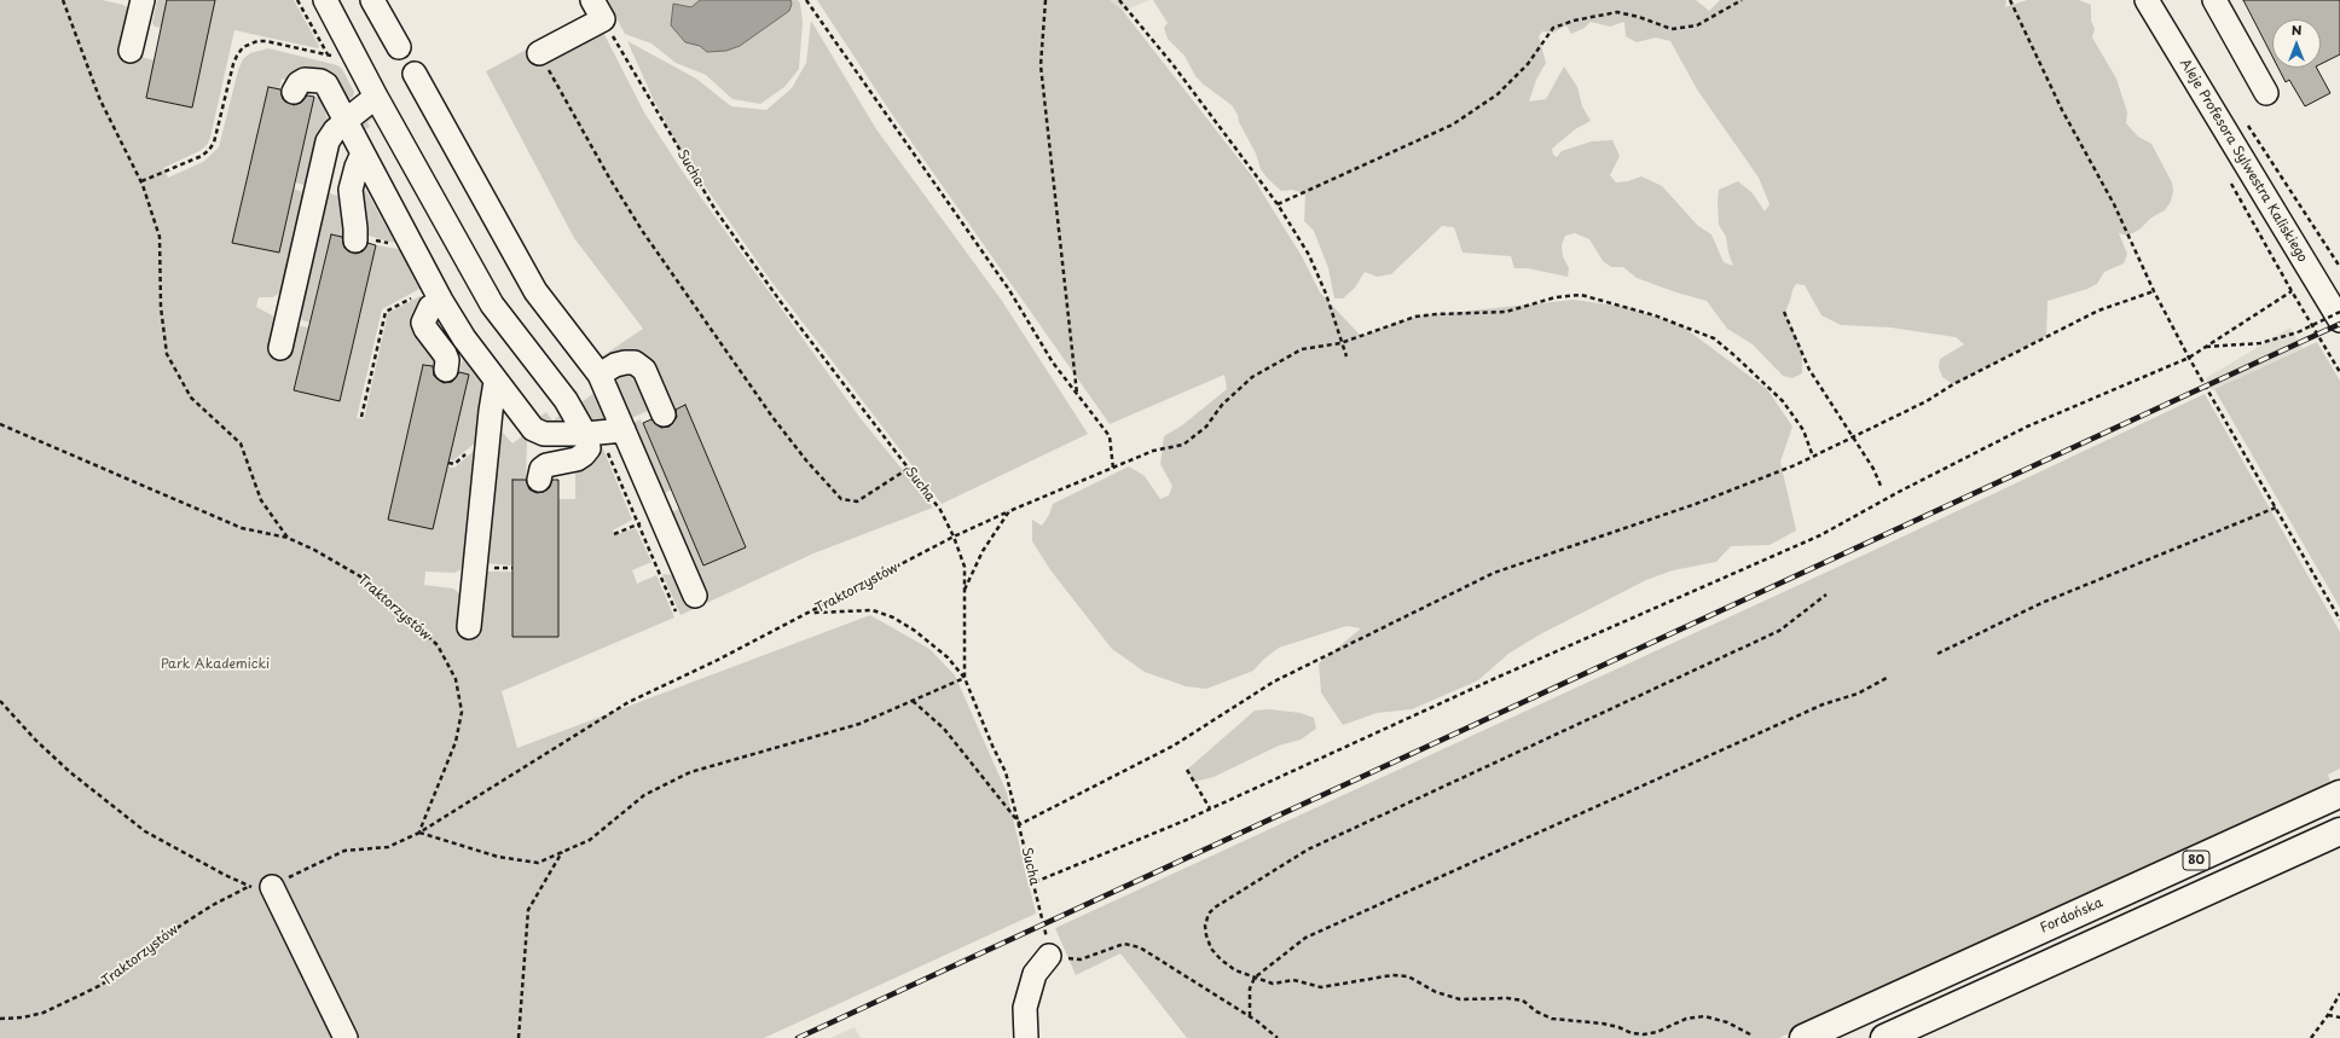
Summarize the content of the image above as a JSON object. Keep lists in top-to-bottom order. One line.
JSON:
{"streets":{"main road":["80","Fordońska"],"street":["Aleje Profesora Sylwestra Kaliskiego"],"path":["Sucha","Traktorzystów"]},"crossings":[["Sucha","Traktorzystów"]],"parks":["Park Akademicki"],"north":"top"}
